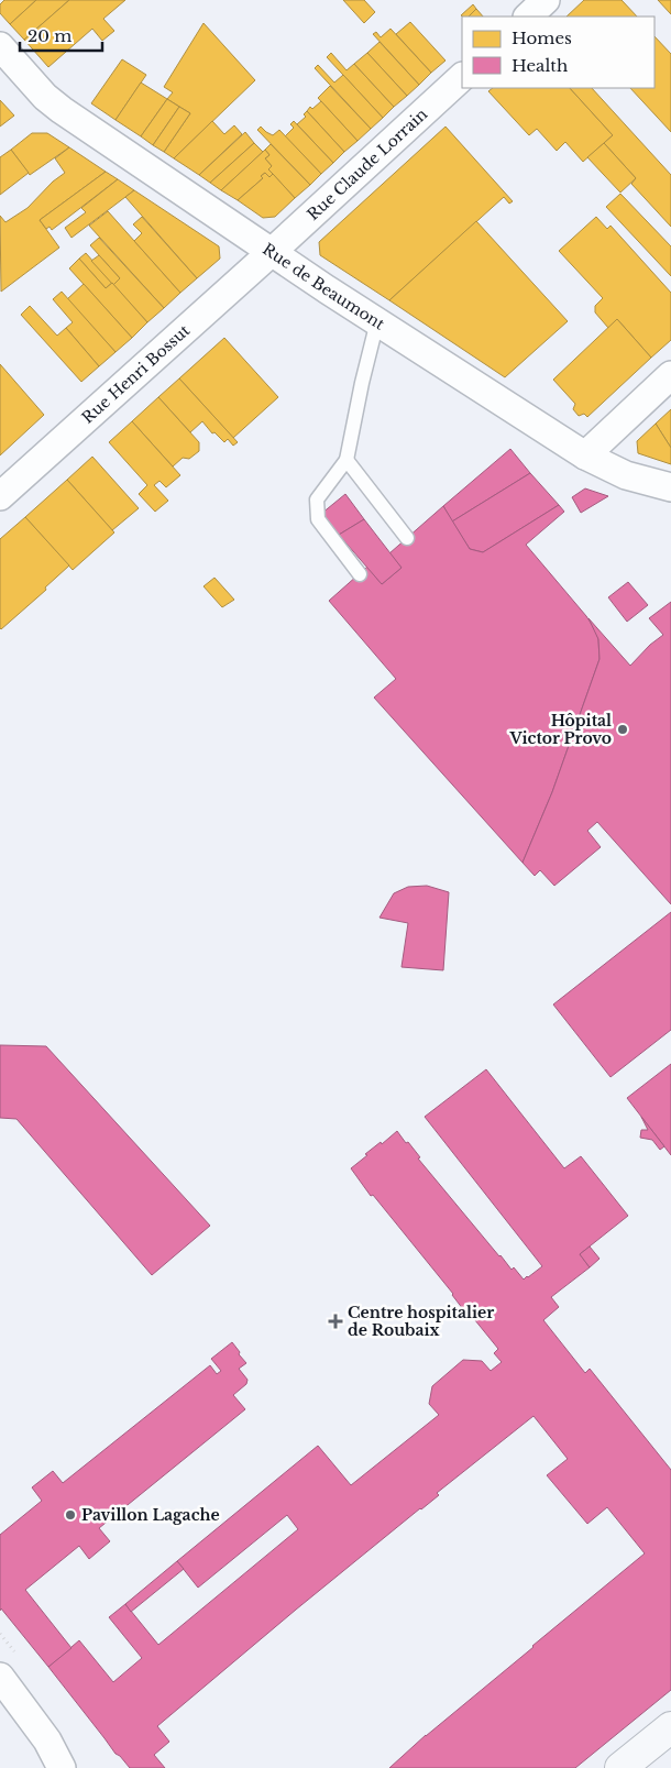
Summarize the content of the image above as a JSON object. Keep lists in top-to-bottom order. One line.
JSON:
{"streets":{"street":["Rue Claude Lorrain","Rue de Beaumont","Rue Henri Bossut"]},"crossings":[["Rue Claude Lorrain","Rue de Beaumont"],["Rue Claude Lorrain","Rue Henri Bossut"],["Rue de Beaumont","Rue Henri Bossut"]],"places":{"other":["Hôpital Victor Provo","Pavillon Lagache"],"health":["Centre hospitalier de Roubaix"]},"legend":["Homes","Health"],"scale_bar":"20 m"}
